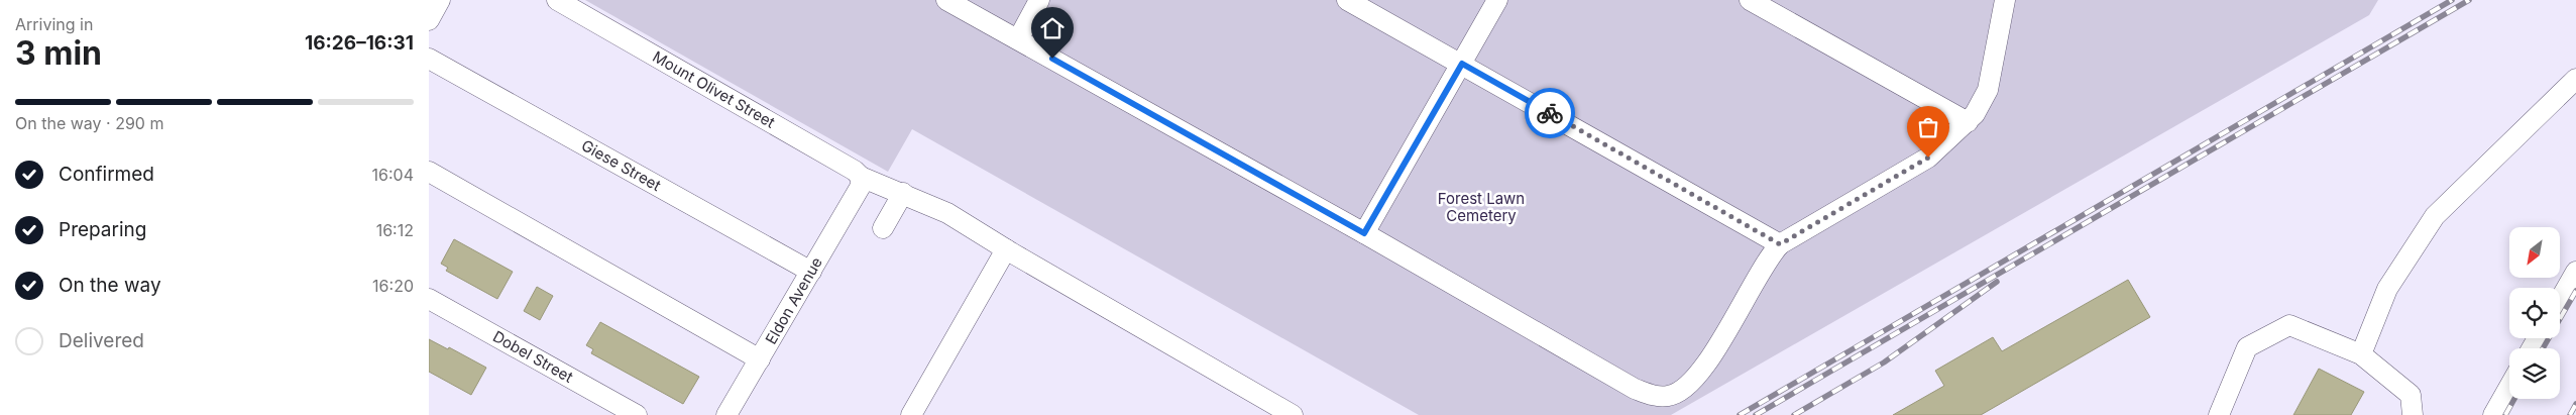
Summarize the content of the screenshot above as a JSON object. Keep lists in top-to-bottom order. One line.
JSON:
{"streets":{"street":["Mount Olivet Street","Giese Street","Eldon Avenue","Dobel Street"]},"crossings":[["Mount Olivet Street","Eldon Avenue"],["Giese Street","Eldon Avenue"]],"parks":["Forest Lawn Cemetery"],"north":"bottom left","page":{"heading":["3 min","Arriving in","16:26–16:31"],"bar":"On the way · 290 m","list":[["Confirmed","16:04"],["Preparing","16:12"],["On the way","16:20"],"Delivered"]}}
